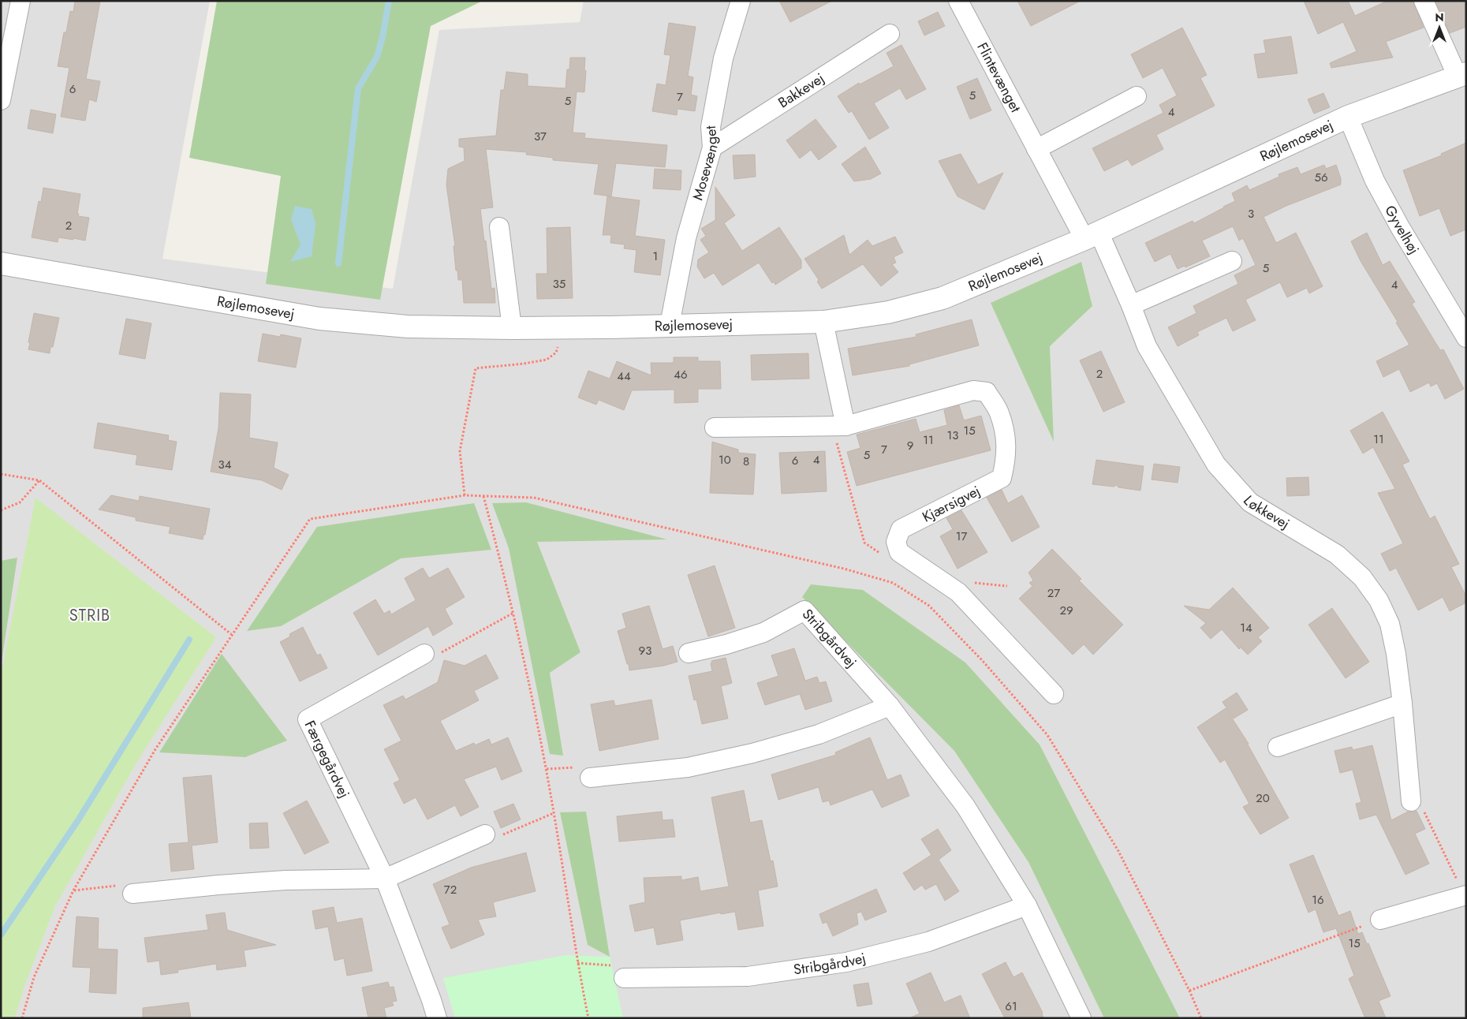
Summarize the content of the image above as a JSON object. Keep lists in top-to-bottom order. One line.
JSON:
{"streets":{"street":["Flintevænget","Bakkevej","Røjlemosevej","Mosevænget","Gyvelhøj","Kjærsigvej","Løkkevej","Stribgårdvej","Færgegårdvej"]},"crossings":[["Flintevænget","Røjlemosevej"],["Flintevænget","Løkkevej"],["Bakkevej","Mosevænget"],["Røjlemosevej","Mosevænget"],["Røjlemosevej","Gyvelhøj"],["Røjlemosevej","Løkkevej"]],"districts":["STRIB"],"house_numbers":["6","5","7","5","4","37","56","3","2","1","5","35","4","2","46","44","15","13","11","11","9","7","5","10","4","6","8","34","17","27","29","14","93","20","72","16","15","61"],"north":"top"}
